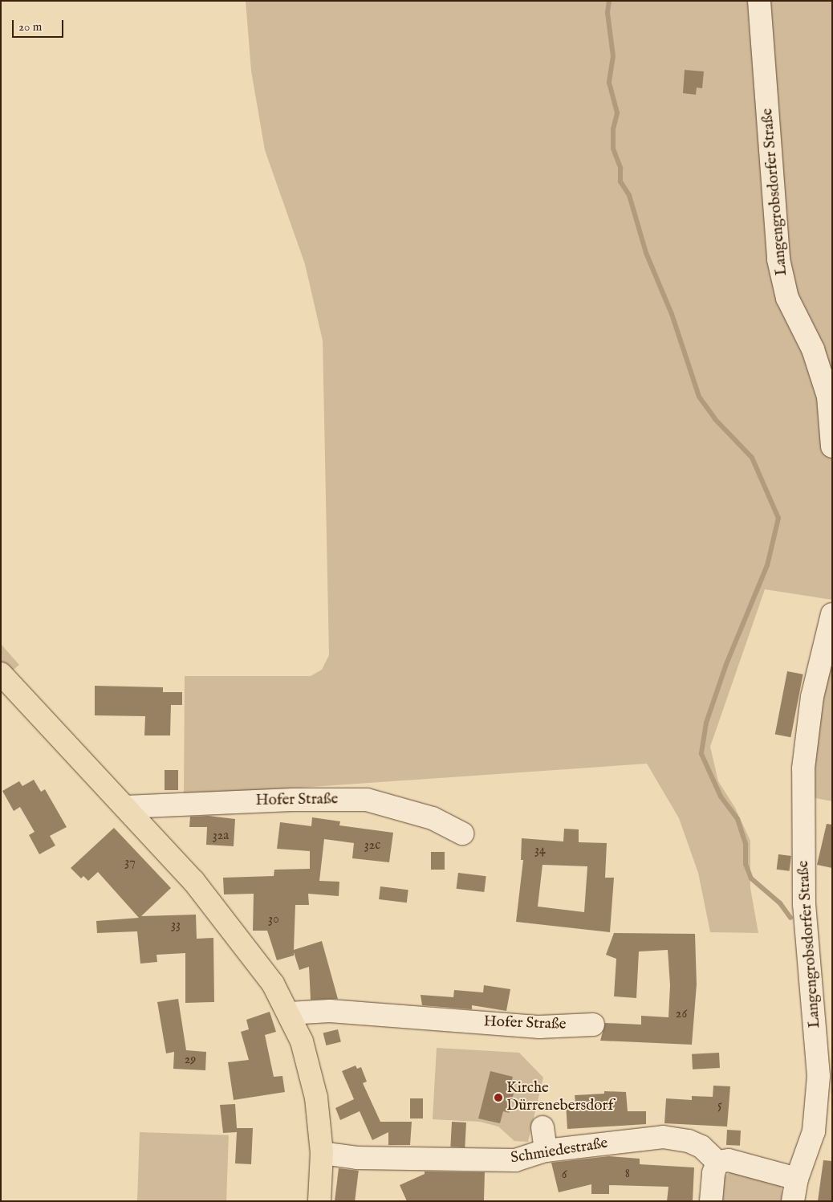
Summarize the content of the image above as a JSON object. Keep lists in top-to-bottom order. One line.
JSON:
{"streets":{"street":["Langengrobsdorfer Straße","Hofer Straße","Schmiedestraße"]},"places":["Kirche Dürrenebersdorf"],"house_numbers":["32a","32c","34","37","30","33","26","29","5","8","6"],"scale_bar":"20 m"}
